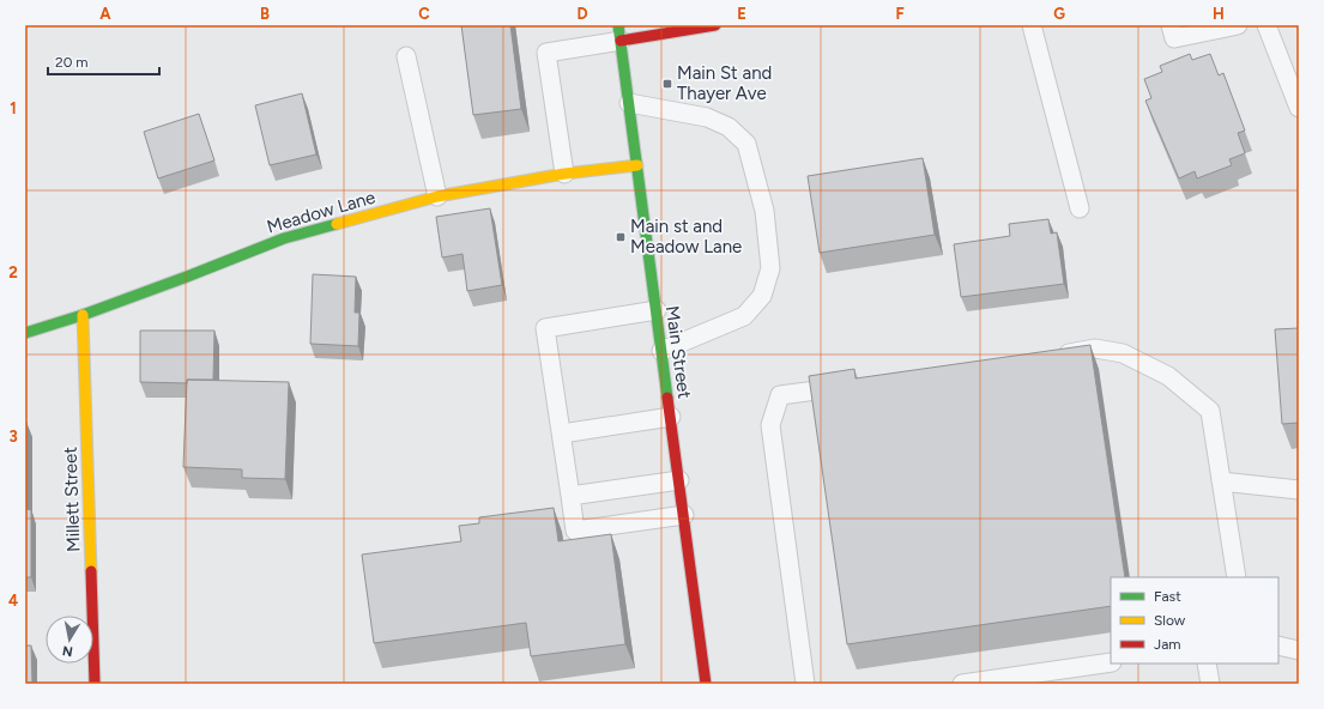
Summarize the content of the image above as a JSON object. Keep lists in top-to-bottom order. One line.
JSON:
{"streets":{"street":["Meadow Lane","Main Street","Millett Street"]},"crossings":[["Meadow Lane","Main Street"],["Meadow Lane","Millett Street"]],"places":{"transit":["Main St and Thayer Ave","Main st and Meadow Lane"]},"legend":["Fast","Slow","Jam"],"scale_bar":"20 m","north":"bottom","grid":{"columns":["A","B","C","D","E","F","G","H"],"rows":["1","2","3","4"]}}
